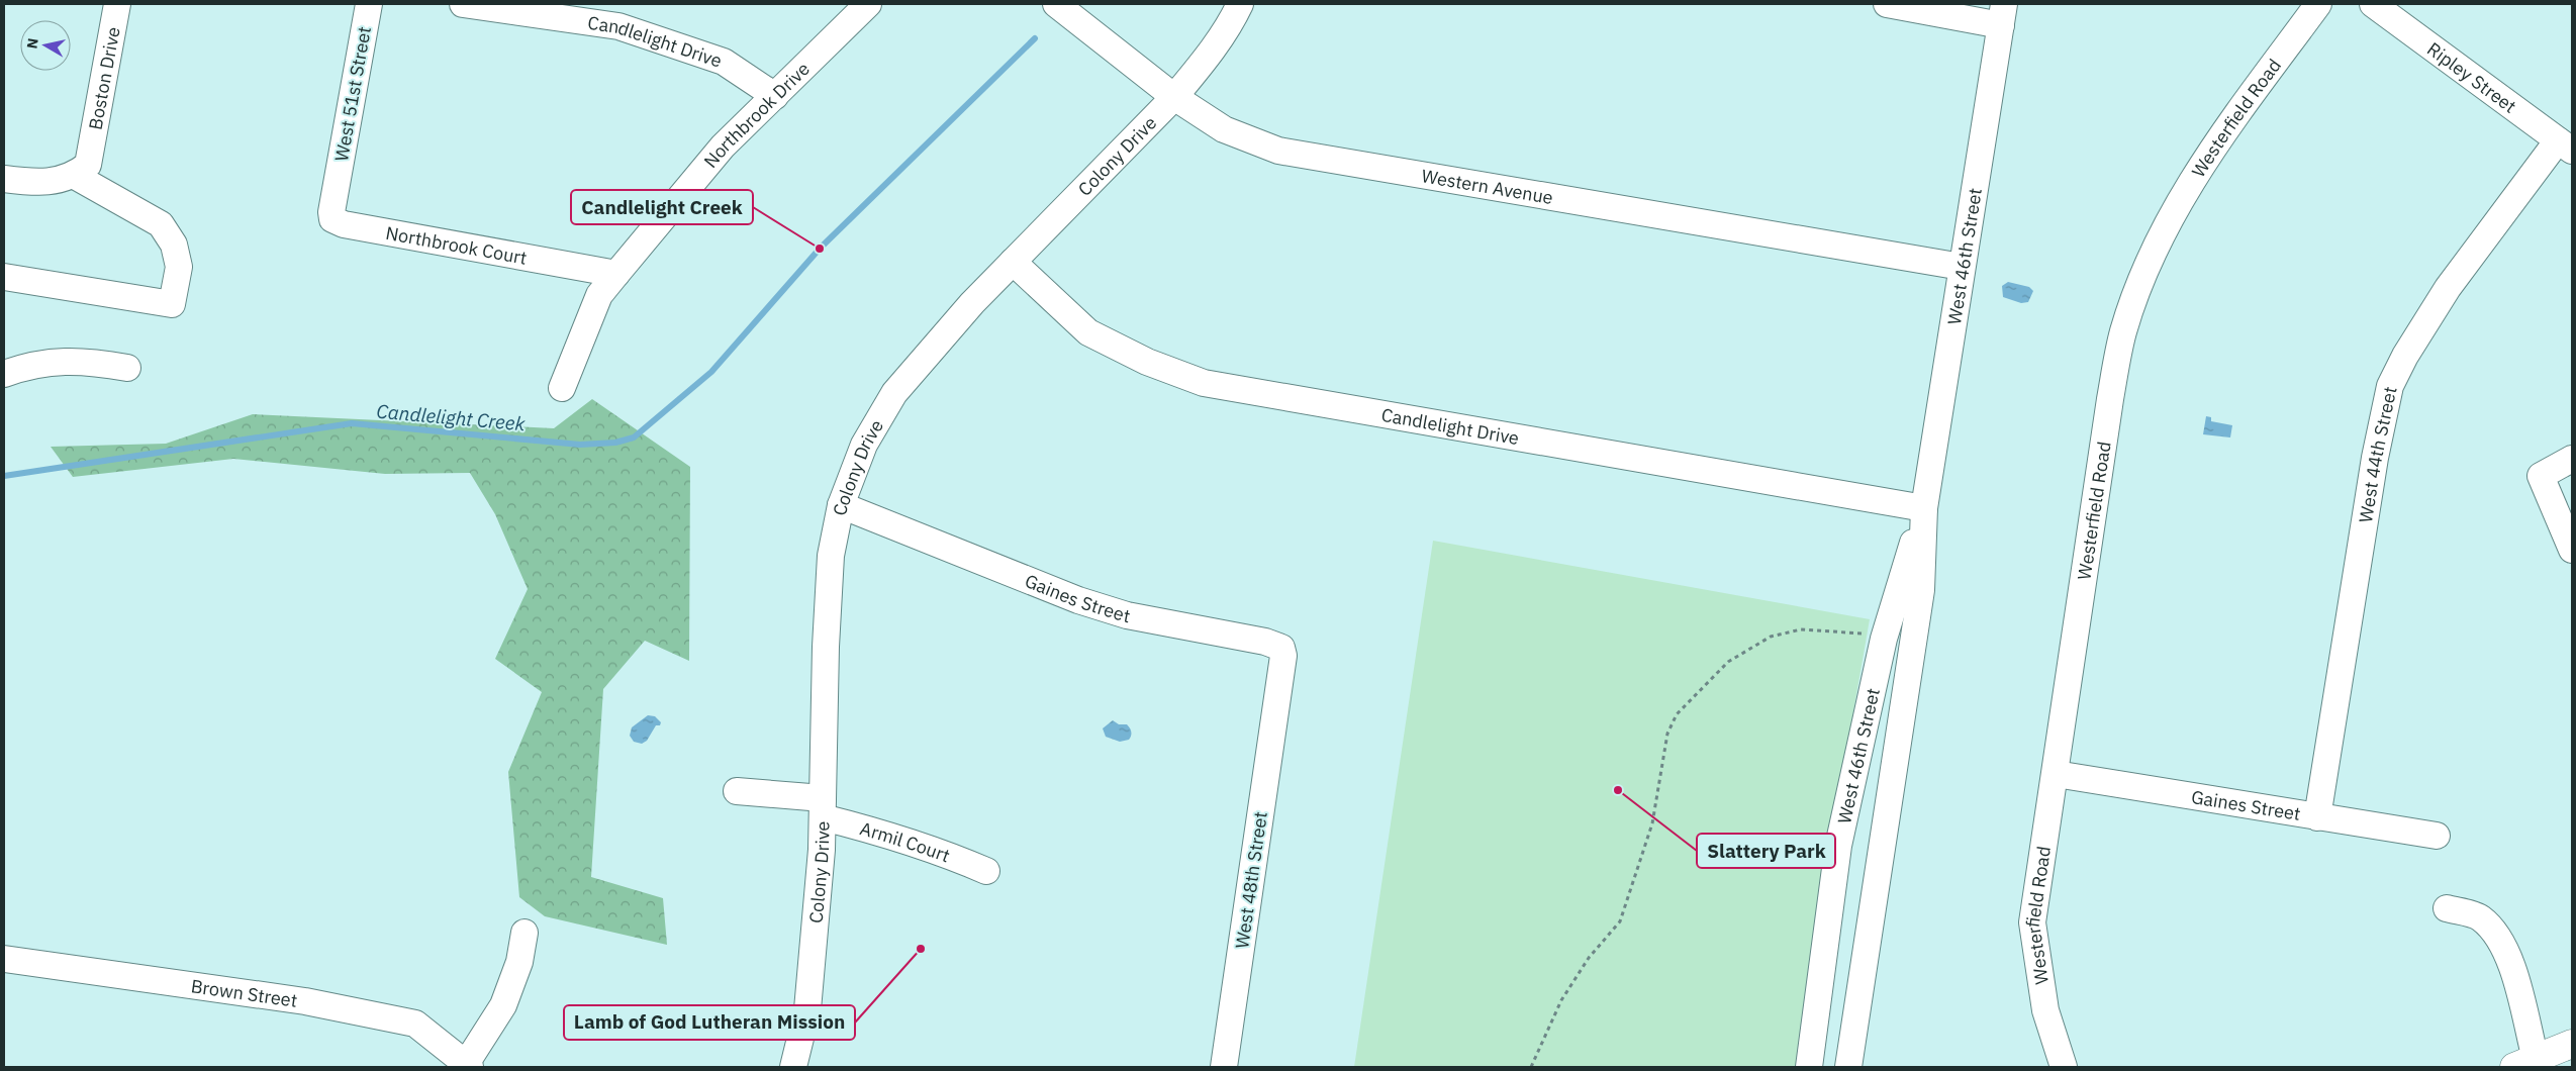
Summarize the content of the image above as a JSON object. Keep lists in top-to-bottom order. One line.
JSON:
{"streets":{"street":["Candlelight Drive","Boston Drive","Ripley Street","West 51st Street","Northbrook Drive","Westerfield Road","Colony Drive","Western Avenue","Northbrook Court","West 46th Street","West 44th Street","Gaines Street","Armil Court","West 48th Street","Brown Street"]},"crossings":[["Candlelight Drive","Northbrook Drive"],["Candlelight Drive","Colony Drive"],["Candlelight Drive","West 46th Street"],["Ripley Street","West 44th Street"],["West 51st Street","Northbrook Court"],["Northbrook Drive","Northbrook Court"],["Westerfield Road","Gaines Street"],["Colony Drive","Western Avenue"],["Colony Drive","Gaines Street"],["Colony Drive","Armil Court"],["Western Avenue","West 46th Street"],["West 44th Street","Gaines Street"],["Gaines Street","West 48th Street"]],"water":["Candlelight Creek"],"places":["Candlelight Creek","Slattery Park","Lamb of God Lutheran Mission"],"north":"left"}
